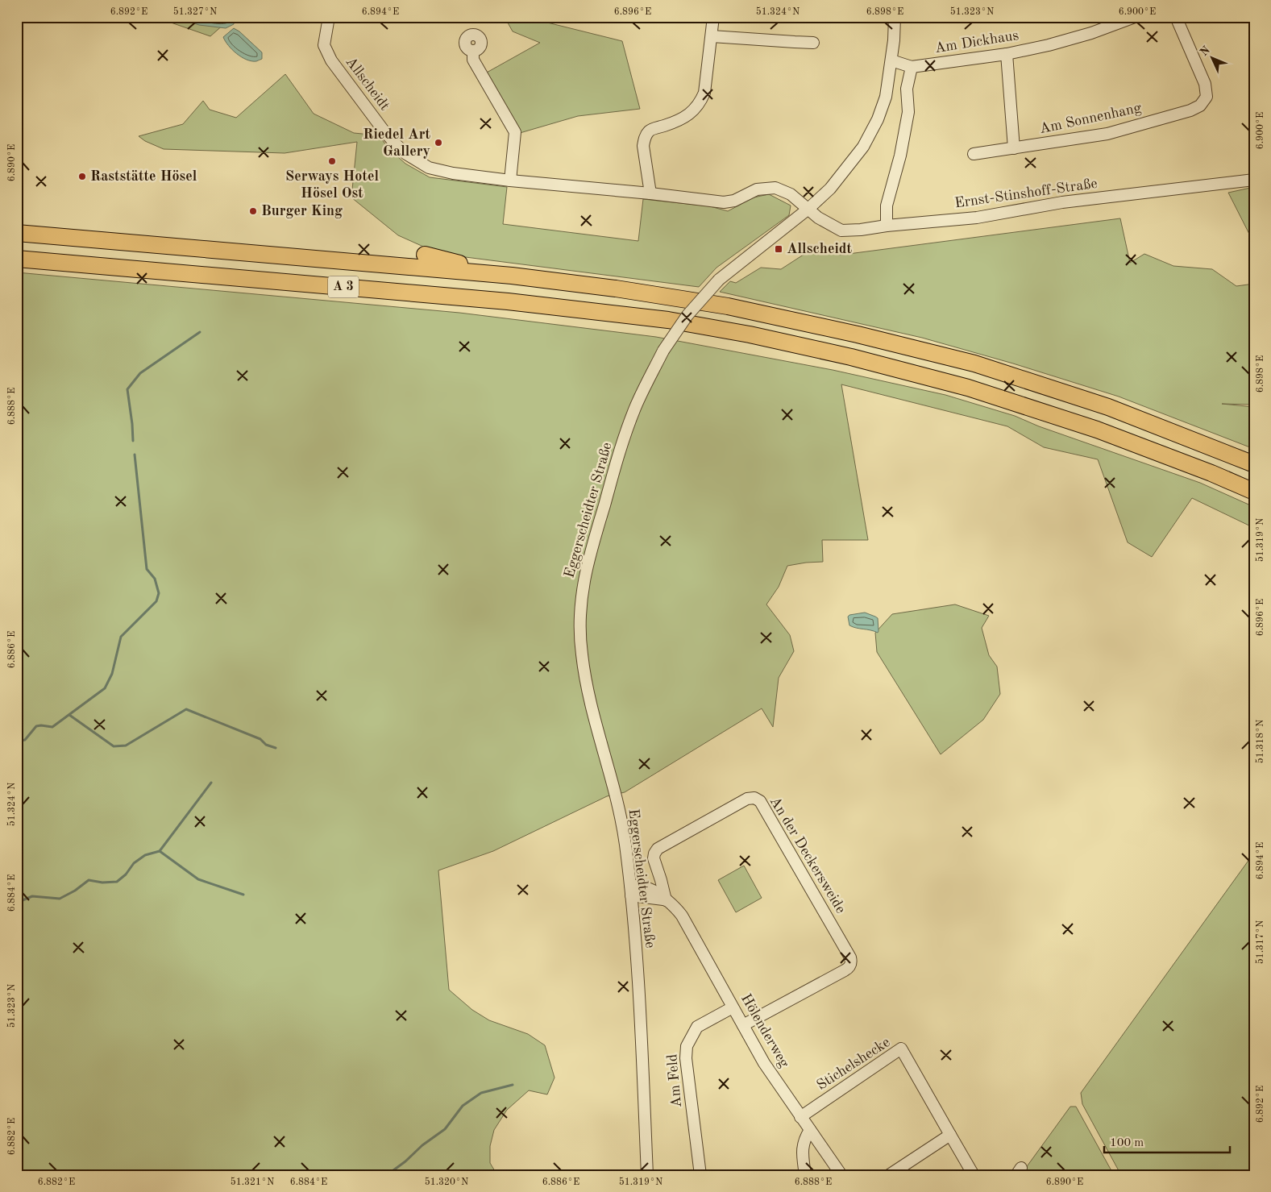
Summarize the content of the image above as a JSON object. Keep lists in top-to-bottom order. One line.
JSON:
{"streets":{"highway":["A 3"],"street":["Am Dickhaus","Allscheidt","Am Sonnenhang","Ernst-Stinshoff-Straße","Eggerscheidter Straße","An der Deckersweide","Hölenderweg","Stichelshecke","Am Feld"]},"crossings":[["Am Dickhaus","Eggerscheidter Straße"],["Allscheidt","Ernst-Stinshoff-Straße"],["Allscheidt","Eggerscheidter Straße"],["Ernst-Stinshoff-Straße","Eggerscheidter Straße"],["Eggerscheidter Straße","Hölenderweg"],["An der Deckersweide","Hölenderweg"],["Hölenderweg","Stichelshecke"],["Hölenderweg","Am Feld"]],"places":{"other":["Riedel Art Gallery","Serways Hotel Hösel Ost","Raststätte Hösel","Burger King"],"transit":["Allscheidt"]},"scale_bar":"100 m","north":"top left","coordinates":["6.892°E","51.327°N","6.894°E","6.896°E","51.324°N","6.898°E","51.323°N","6.900°E","6.890°E","6.888°E","51.319°N","6.886°E","51.318°N","6.884°E","51.317°N","6.882°E","51.321°N","51.320°N"]}
